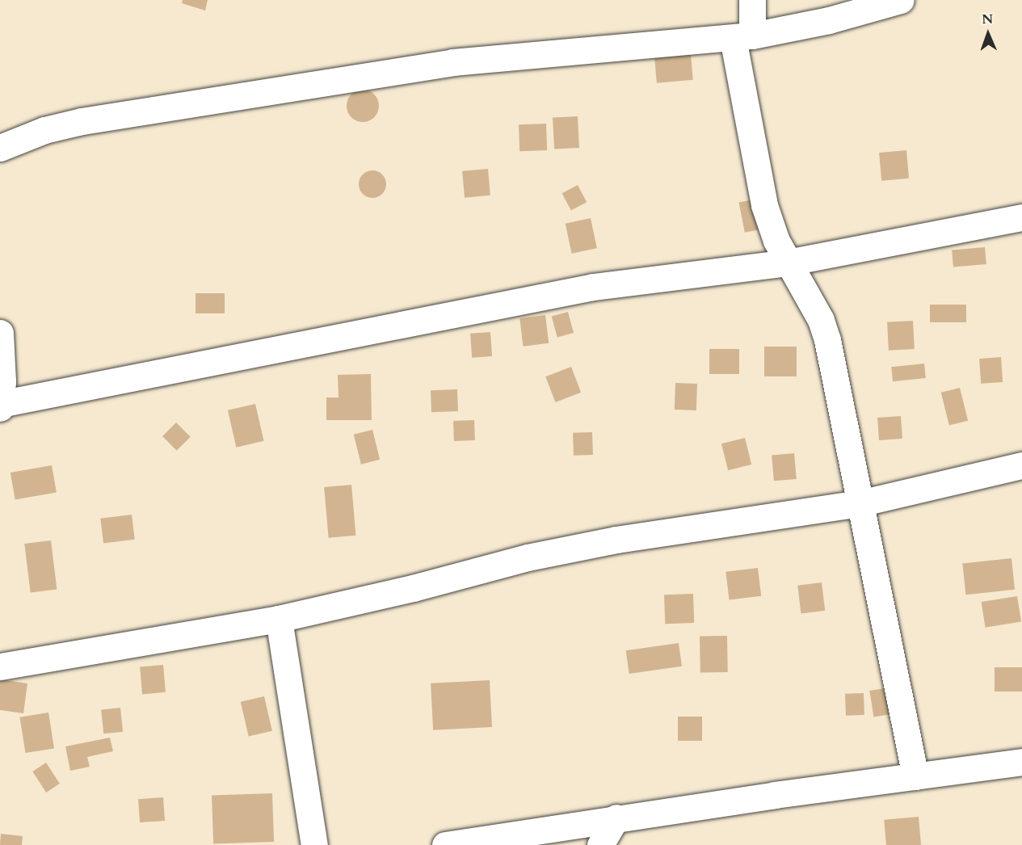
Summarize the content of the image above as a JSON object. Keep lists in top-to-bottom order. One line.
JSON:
{"north":"top"}
